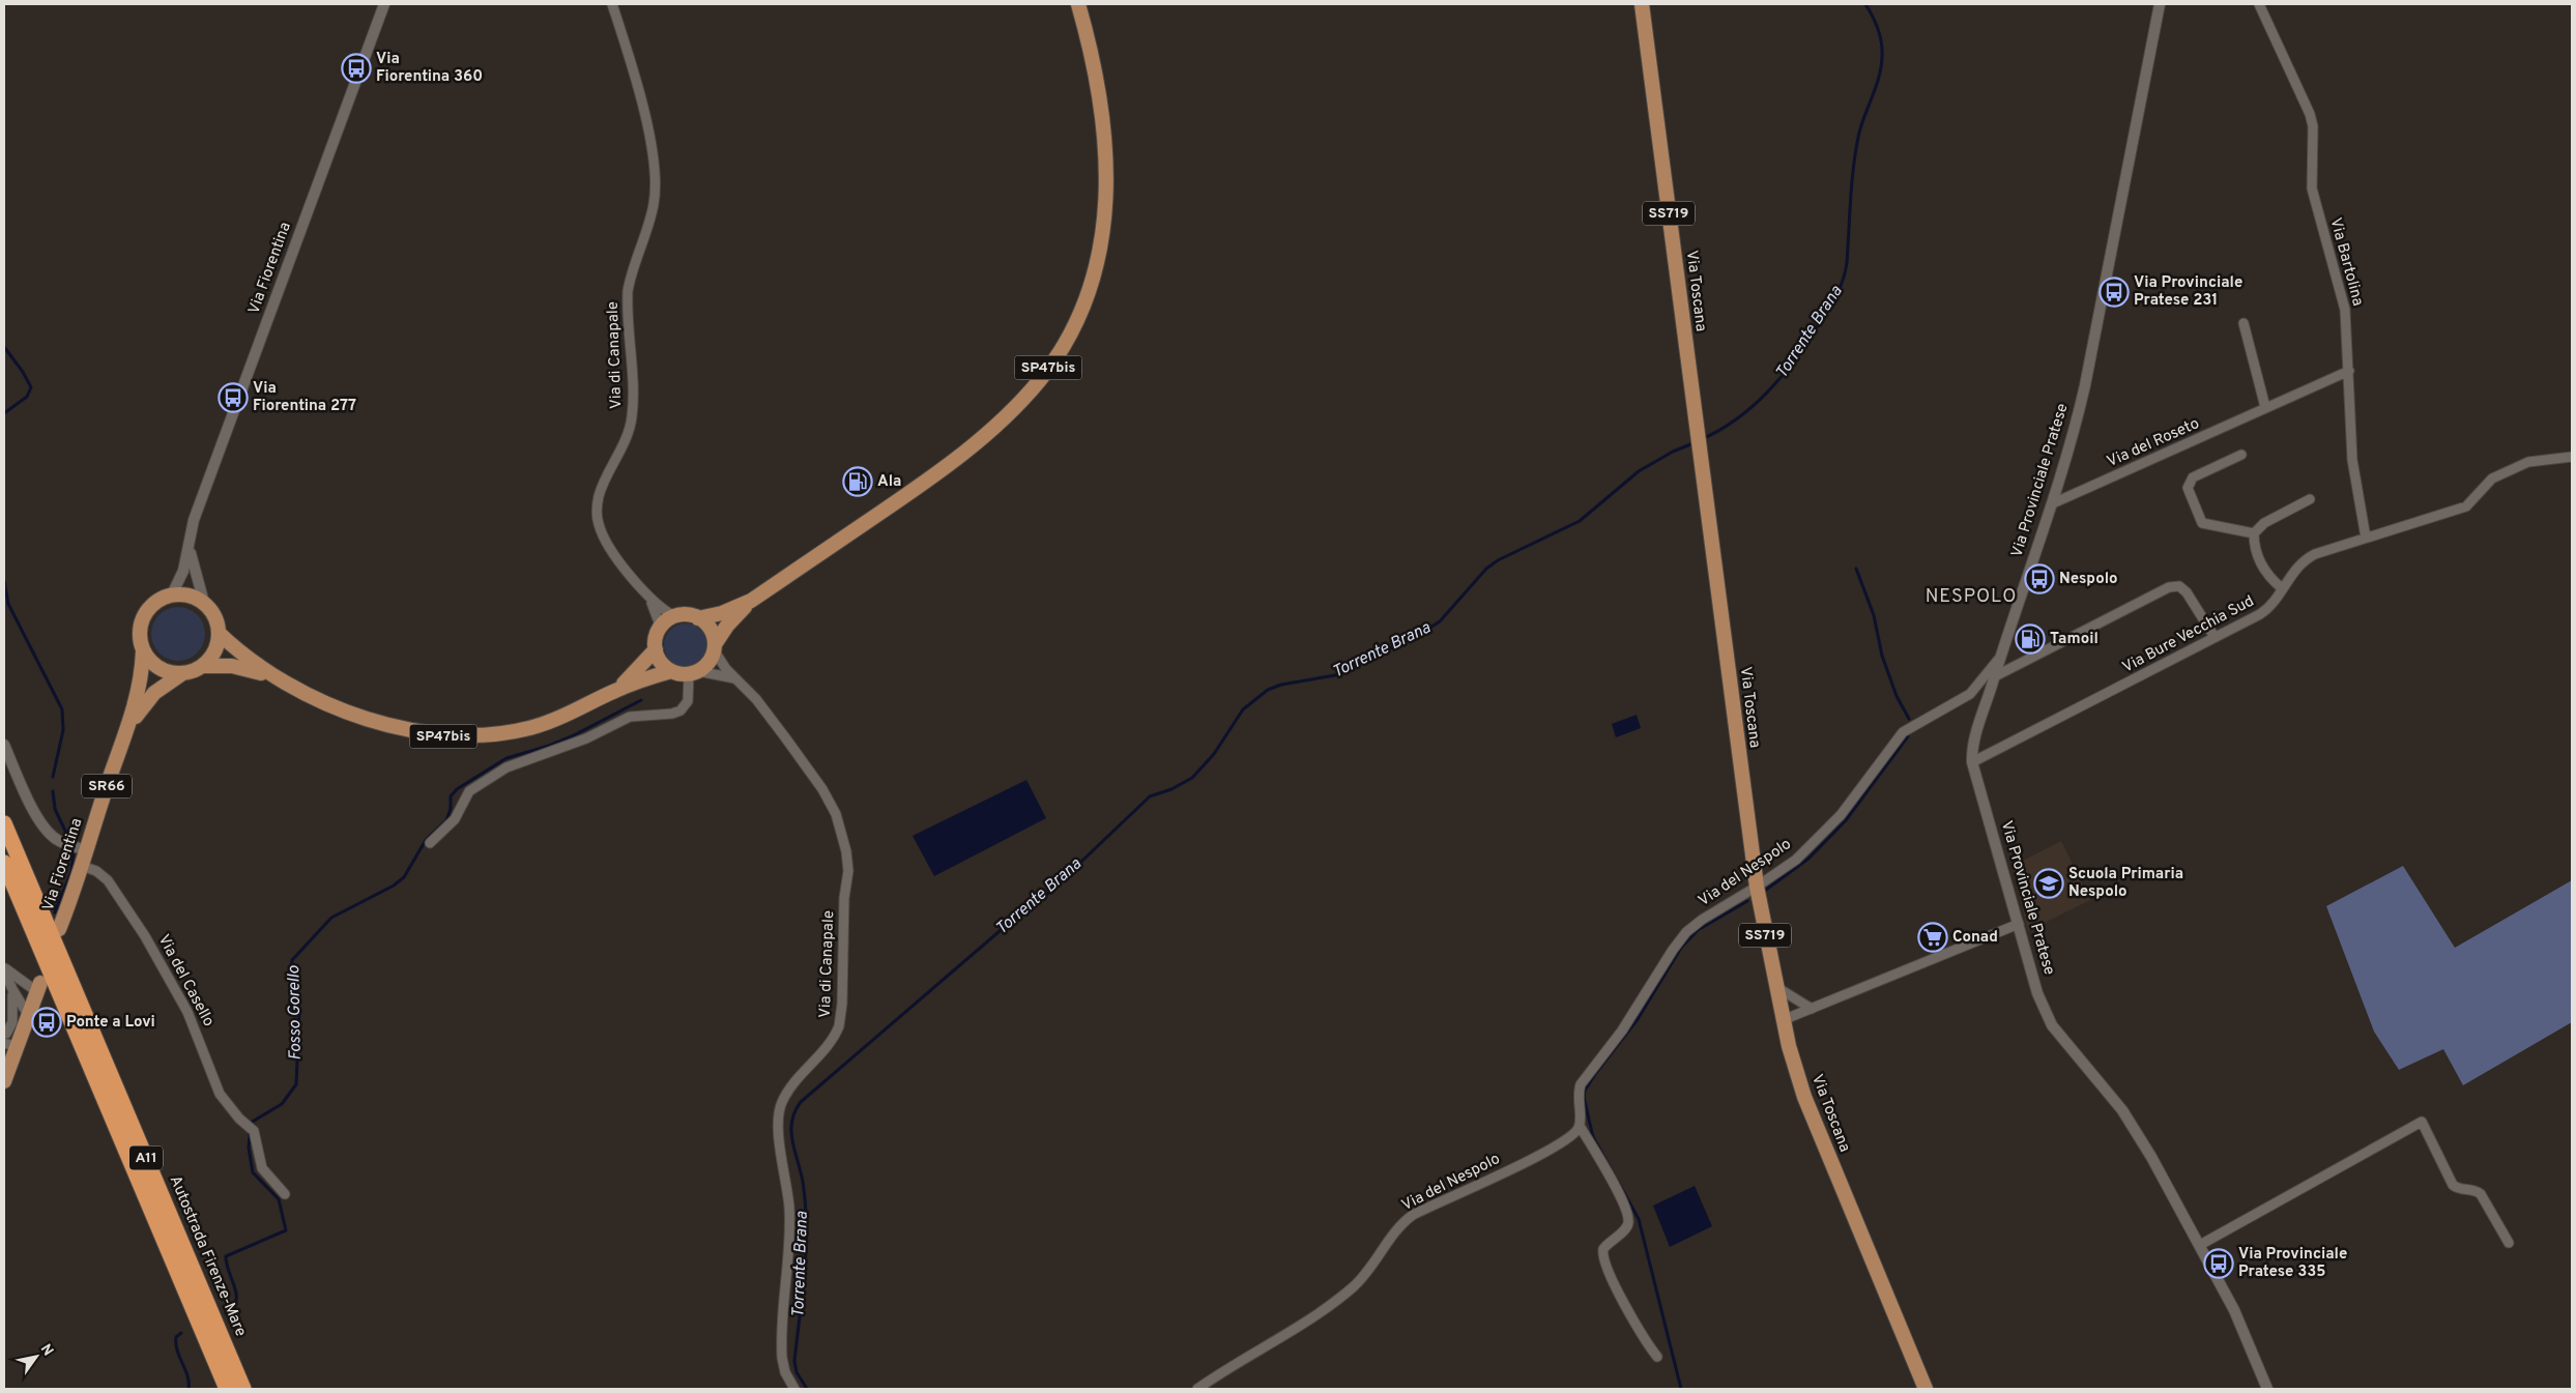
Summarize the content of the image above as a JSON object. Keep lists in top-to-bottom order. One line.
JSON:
{"streets":{"highway":["A11","Autostrada Firenze-Mare"],"main road":["SS719","Via Fiorentina","Via Toscana","SP47bis","SR66"],"street":["Via Bartolina","Via di Canapale","Via del Roseto","Via Provinciale Pratese","Via Bure Vecchia Sud","Via del Nespolo","Via del Casello"]},"crossings":[["Via Bartolina","Via del Roseto"],["Via Bartolina","Via Bure Vecchia Sud"],["Via Fiorentina","SP47bis"],["Via Fiorentina","Via del Casello"],["Via Toscana","Via del Nespolo"],["Via di Canapale","SP47bis"],["Via del Roseto","Via Provinciale Pratese"],["Via Provinciale Pratese","Via Bure Vecchia Sud"],["Via Provinciale Pratese","Via del Nespolo"]],"districts":["NESPOLO"],"water":["Torrente Brana","Fosso Gorello"],"places":{"bus stop":["Via Fiorentina 360","Via Provinciale Pratese 231","Via Fiorentina 277","Nespolo","Ponte a Lovi","Via Provinciale Pratese 335"],"fuel station":["Ala","Tamoil"],"school or university":["Scuola Primaria Nespolo"],"supermarket":["Conad"]},"north":"top right"}
